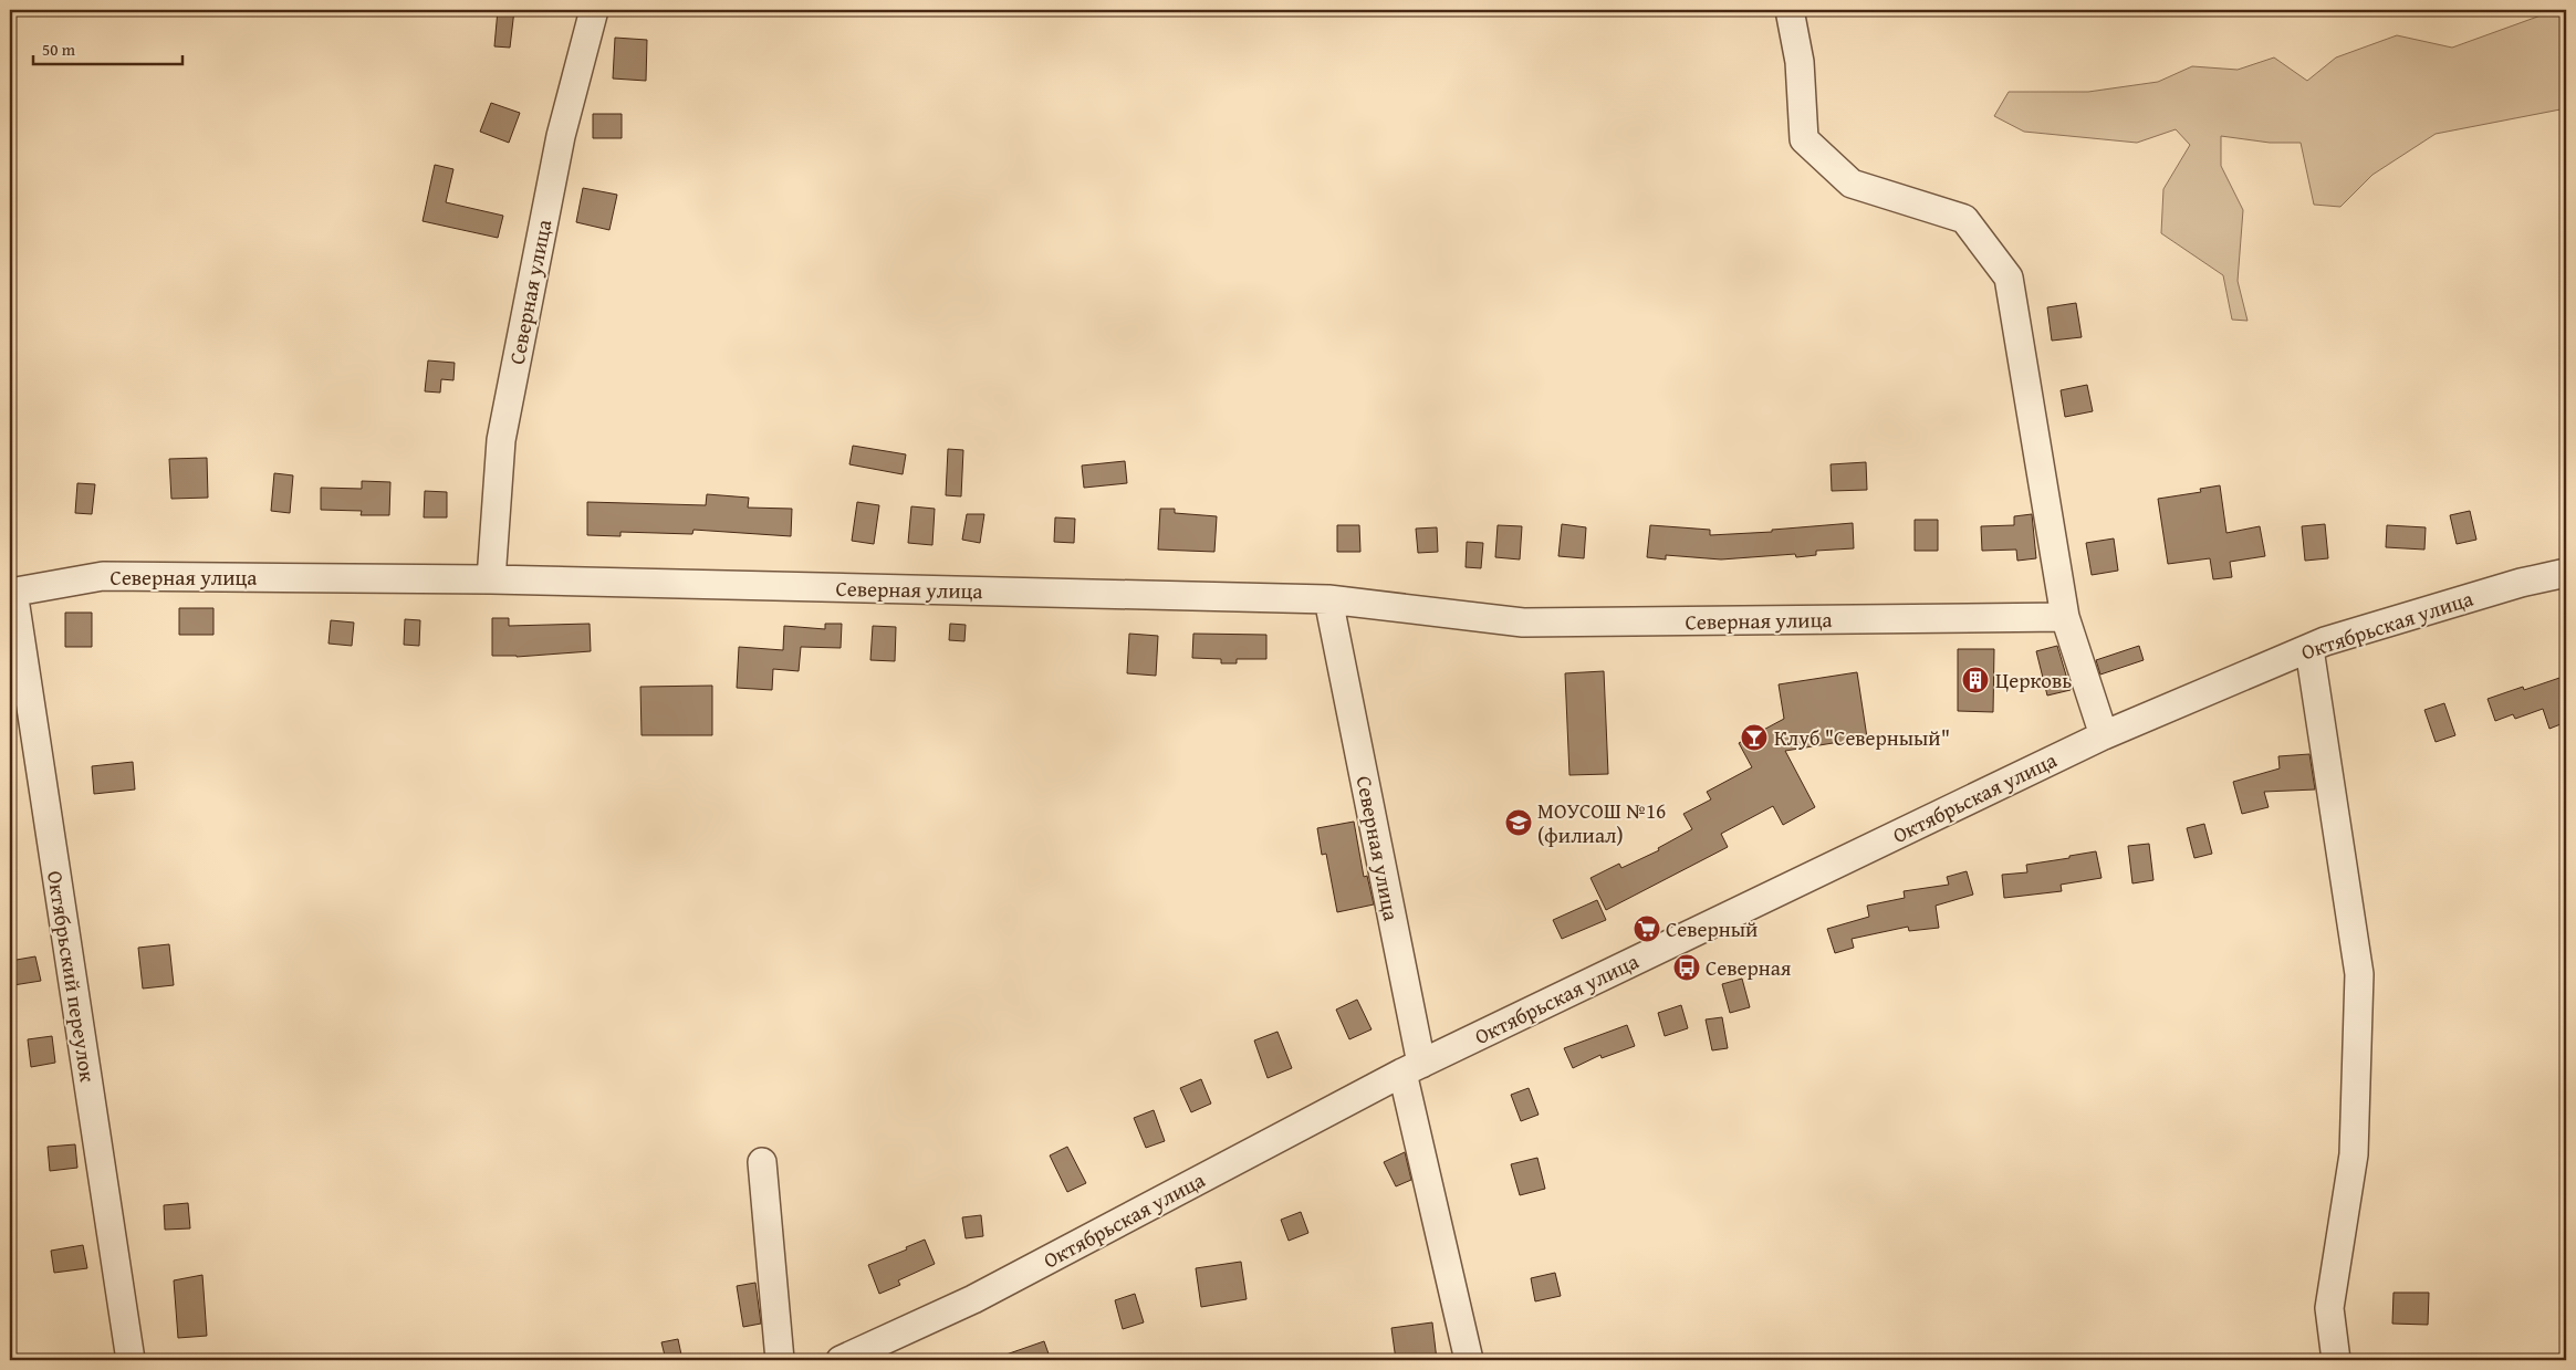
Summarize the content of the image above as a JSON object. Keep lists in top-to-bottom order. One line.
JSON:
{"streets":{"street":["Северная улица","Октябрьская улица","Октябрьский переулок"]},"crossings":[["Северная улица","Октябрьская улица"],["Северная улица","Октябрьский переулок"]],"places":{"building":["Церковь"],"bar":["Клуб \"Северныый\""],"school or university":["МОУСОШ №16 (филиал)"],"supermarket":["Северный"],"bus stop":["Северная"]},"scale_bar":"50 m"}
